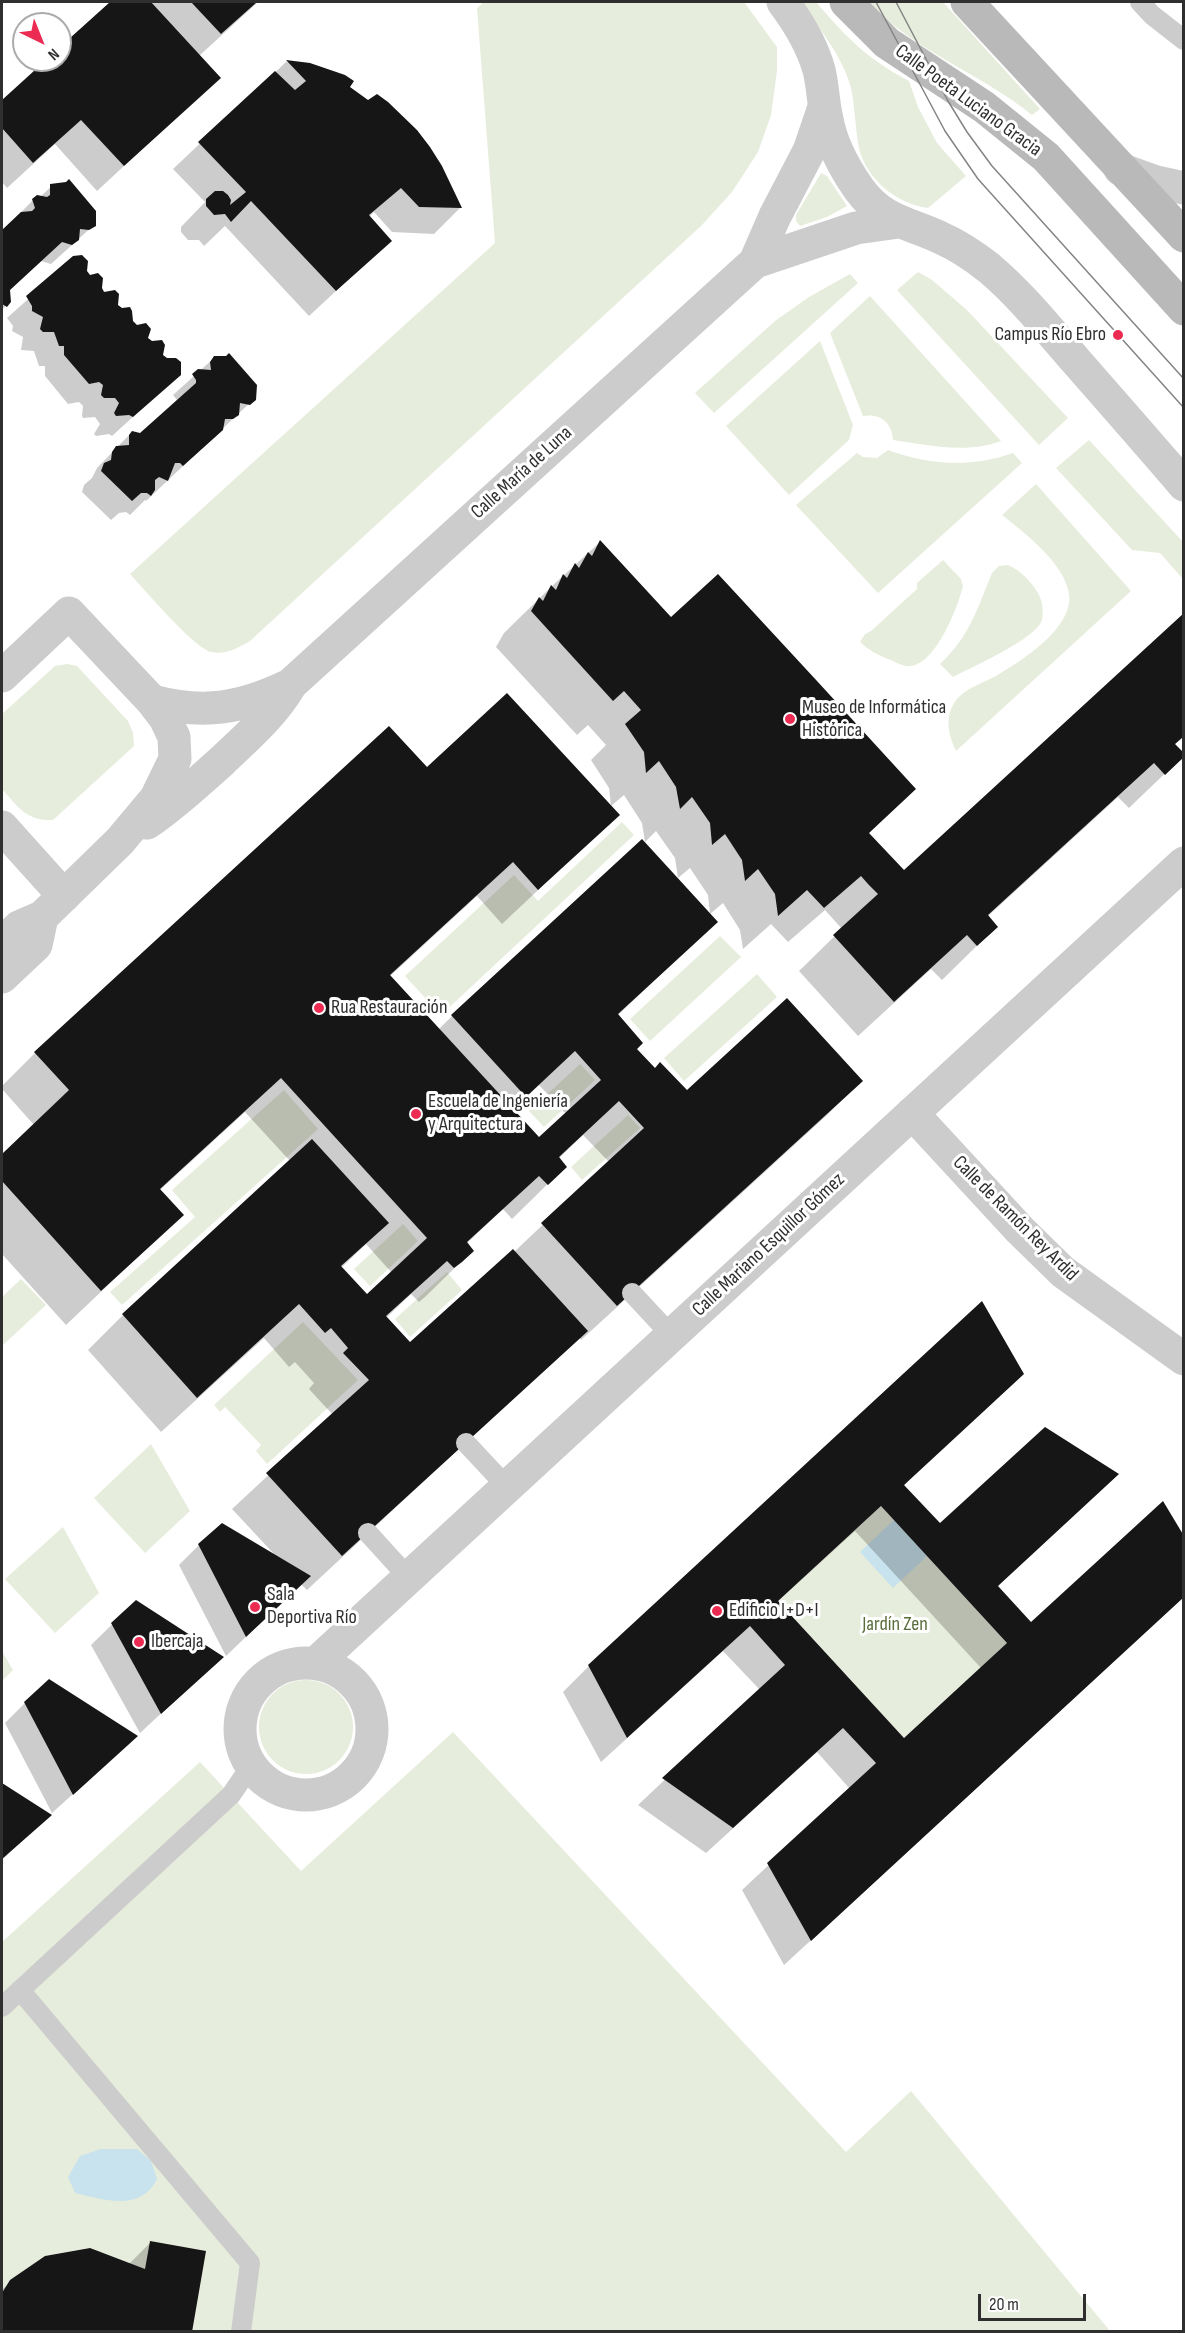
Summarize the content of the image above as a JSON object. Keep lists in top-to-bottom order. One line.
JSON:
{"streets":{"main road":["Calle Poeta Luciano Gracia"],"street":["Calle María de Luna","Calle de Ramón Rey Ardid","Calle Mariano Esquillor Gómez"]},"crossings":[["Calle de Ramón Rey Ardid","Calle Mariano Esquillor Gómez"]],"parks":["Jardín Zen"],"places":["Campus Río Ebro","Museo de Informática Histórica","Rua Restauración","Escuela de Ingeniería y Arquitectura","Sala Deportiva Río","Edificio I+D+I","Ibercaja"],"scale_bar":"20 m","north":"bottom right"}
